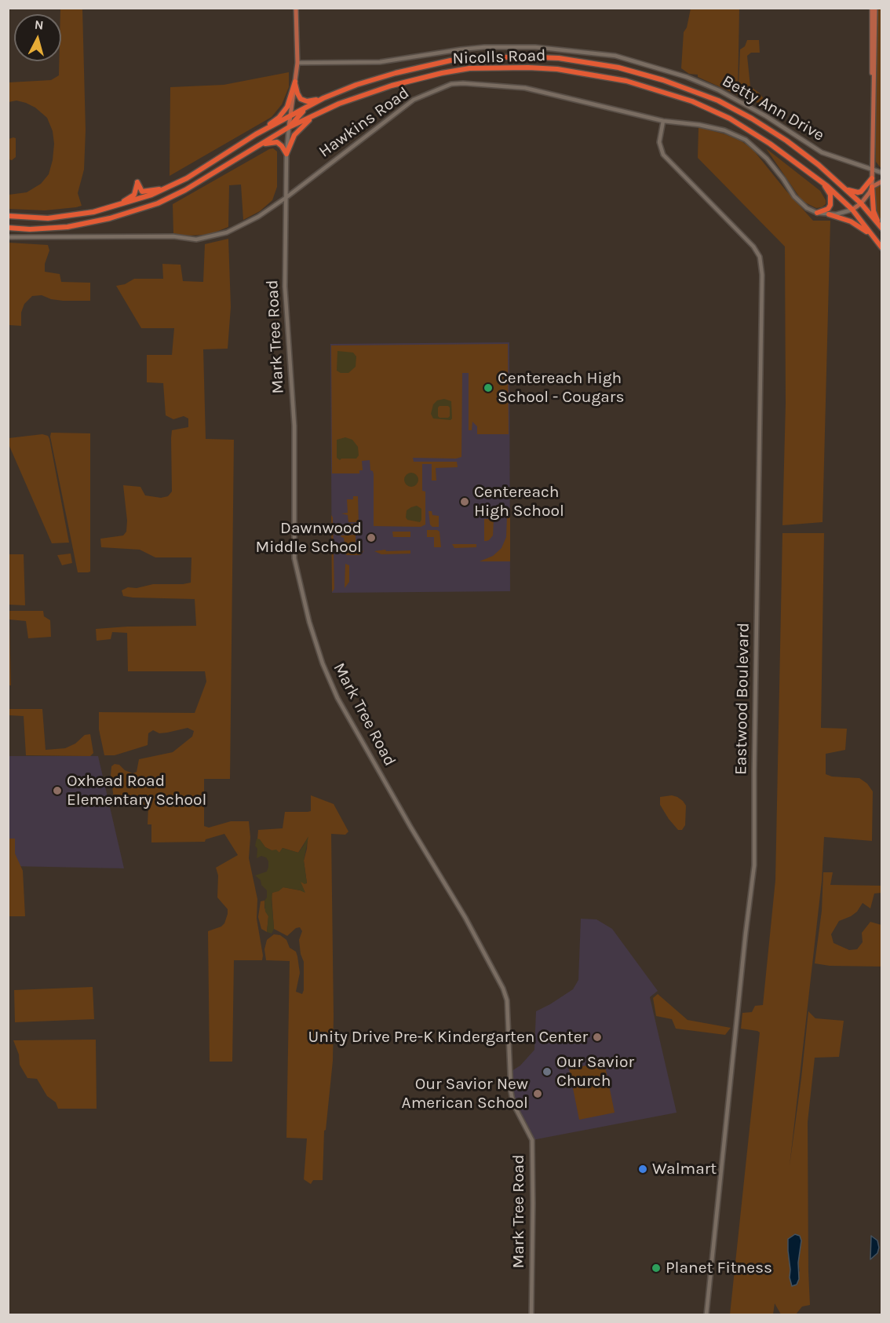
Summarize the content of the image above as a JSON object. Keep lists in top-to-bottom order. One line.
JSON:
{"streets":{"highway":["Nicolls Road"],"main road":["Hawkins Road","Mark Tree Road"],"street":["Betty Ann Drive","Eastwood Boulevard"]},"crossings":[["Nicolls Road","Hawkins Road"],["Nicolls Road","Mark Tree Road"],["Betty Ann Drive","Mark Tree Road"],["Hawkins Road","Mark Tree Road"],["Hawkins Road","Eastwood Boulevard"]],"places":["Centereach High School - Cougars","Centereach High School","Dawnwood Middle School","Oxhead Road Elementary School","Unity Drive Pre-K Kindergarten Center","Our Savior Church","Our Savior New American School","Walmart","Planet Fitness"],"north":"top"}
